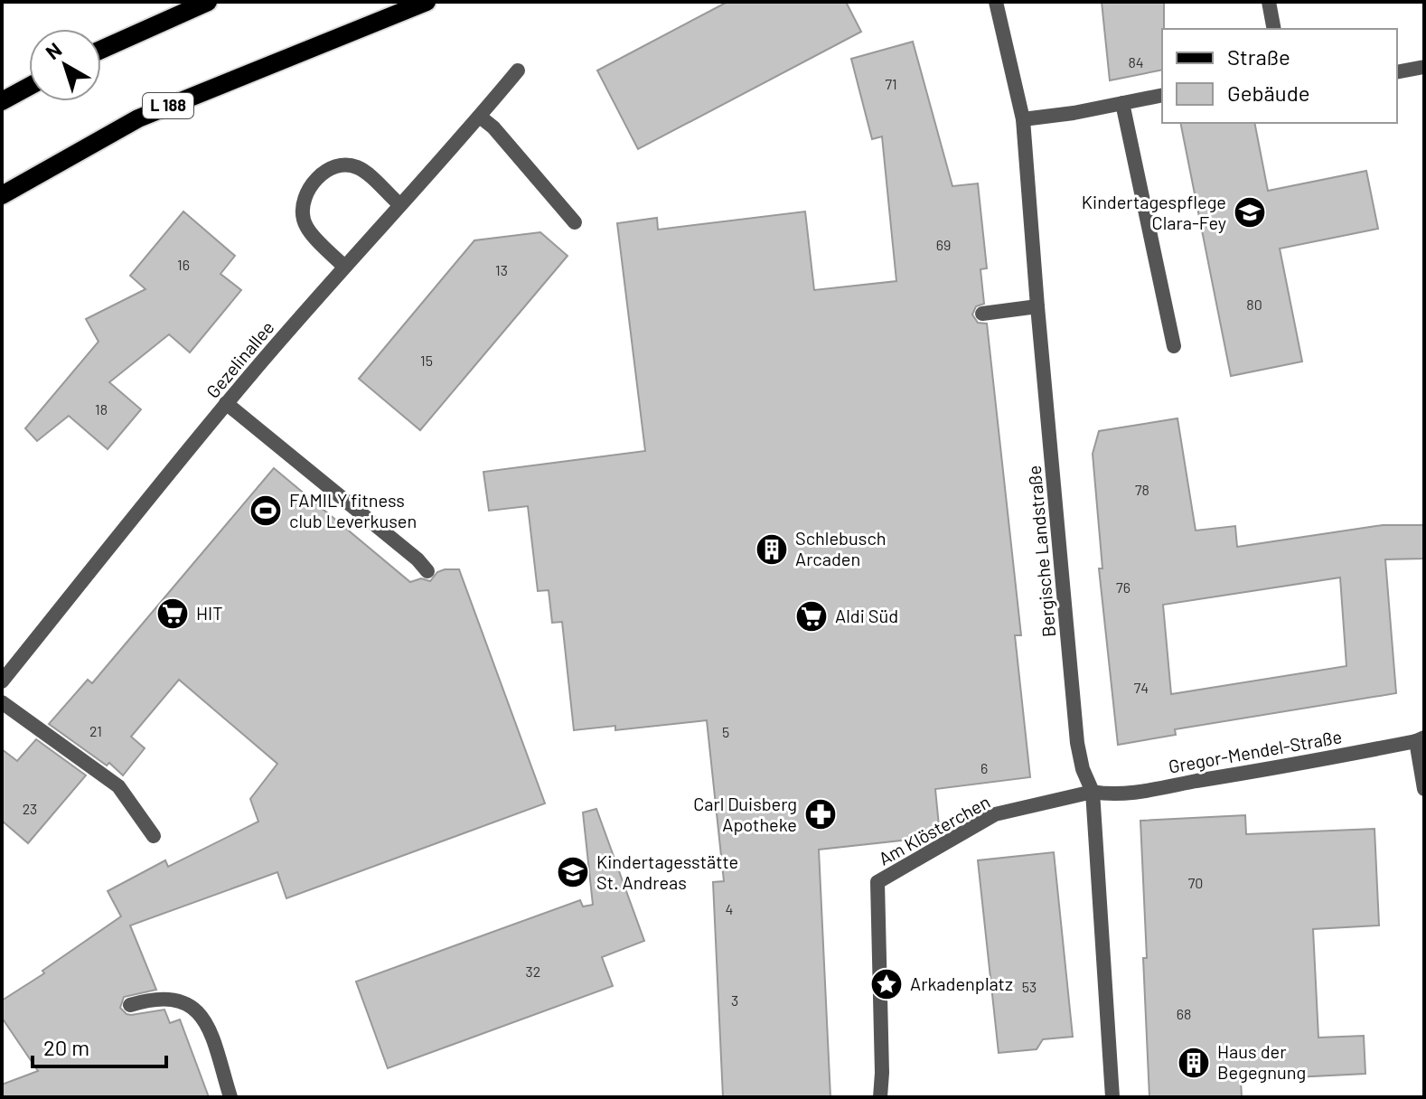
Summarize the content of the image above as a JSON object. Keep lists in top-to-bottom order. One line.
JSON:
{"streets":{"main road":["L 188"],"street":["Gezelinallee","Bergische Landstraße","Gregor-Mendel-Straße","Am Klösterchen"]},"crossings":[["Bergische Landstraße","Gregor-Mendel-Straße"],["Bergische Landstraße","Am Klösterchen"],["Gregor-Mendel-Straße","Am Klösterchen"]],"places":{"school or university":["Kindertagespflege Clara-Fey","Kindertagesstätte St. Andreas"],"sports":["FAMILY fitness club Leverkusen"],"building":["Schlebusch Arcaden","Haus der Begegnung"],"supermarket":["HIT","Aldi Süd"],"pharmacy":["Carl Duisberg Apotheke"],"place":["Arkadenplatz"]},"house_numbers":["84","71","69","16","13","80","15","18","78","76","74","21","5","6","23","70","4","32","53","3","68"],"legend":["Straße","Gebäude"],"scale_bar":"20 m","north":"top left"}
